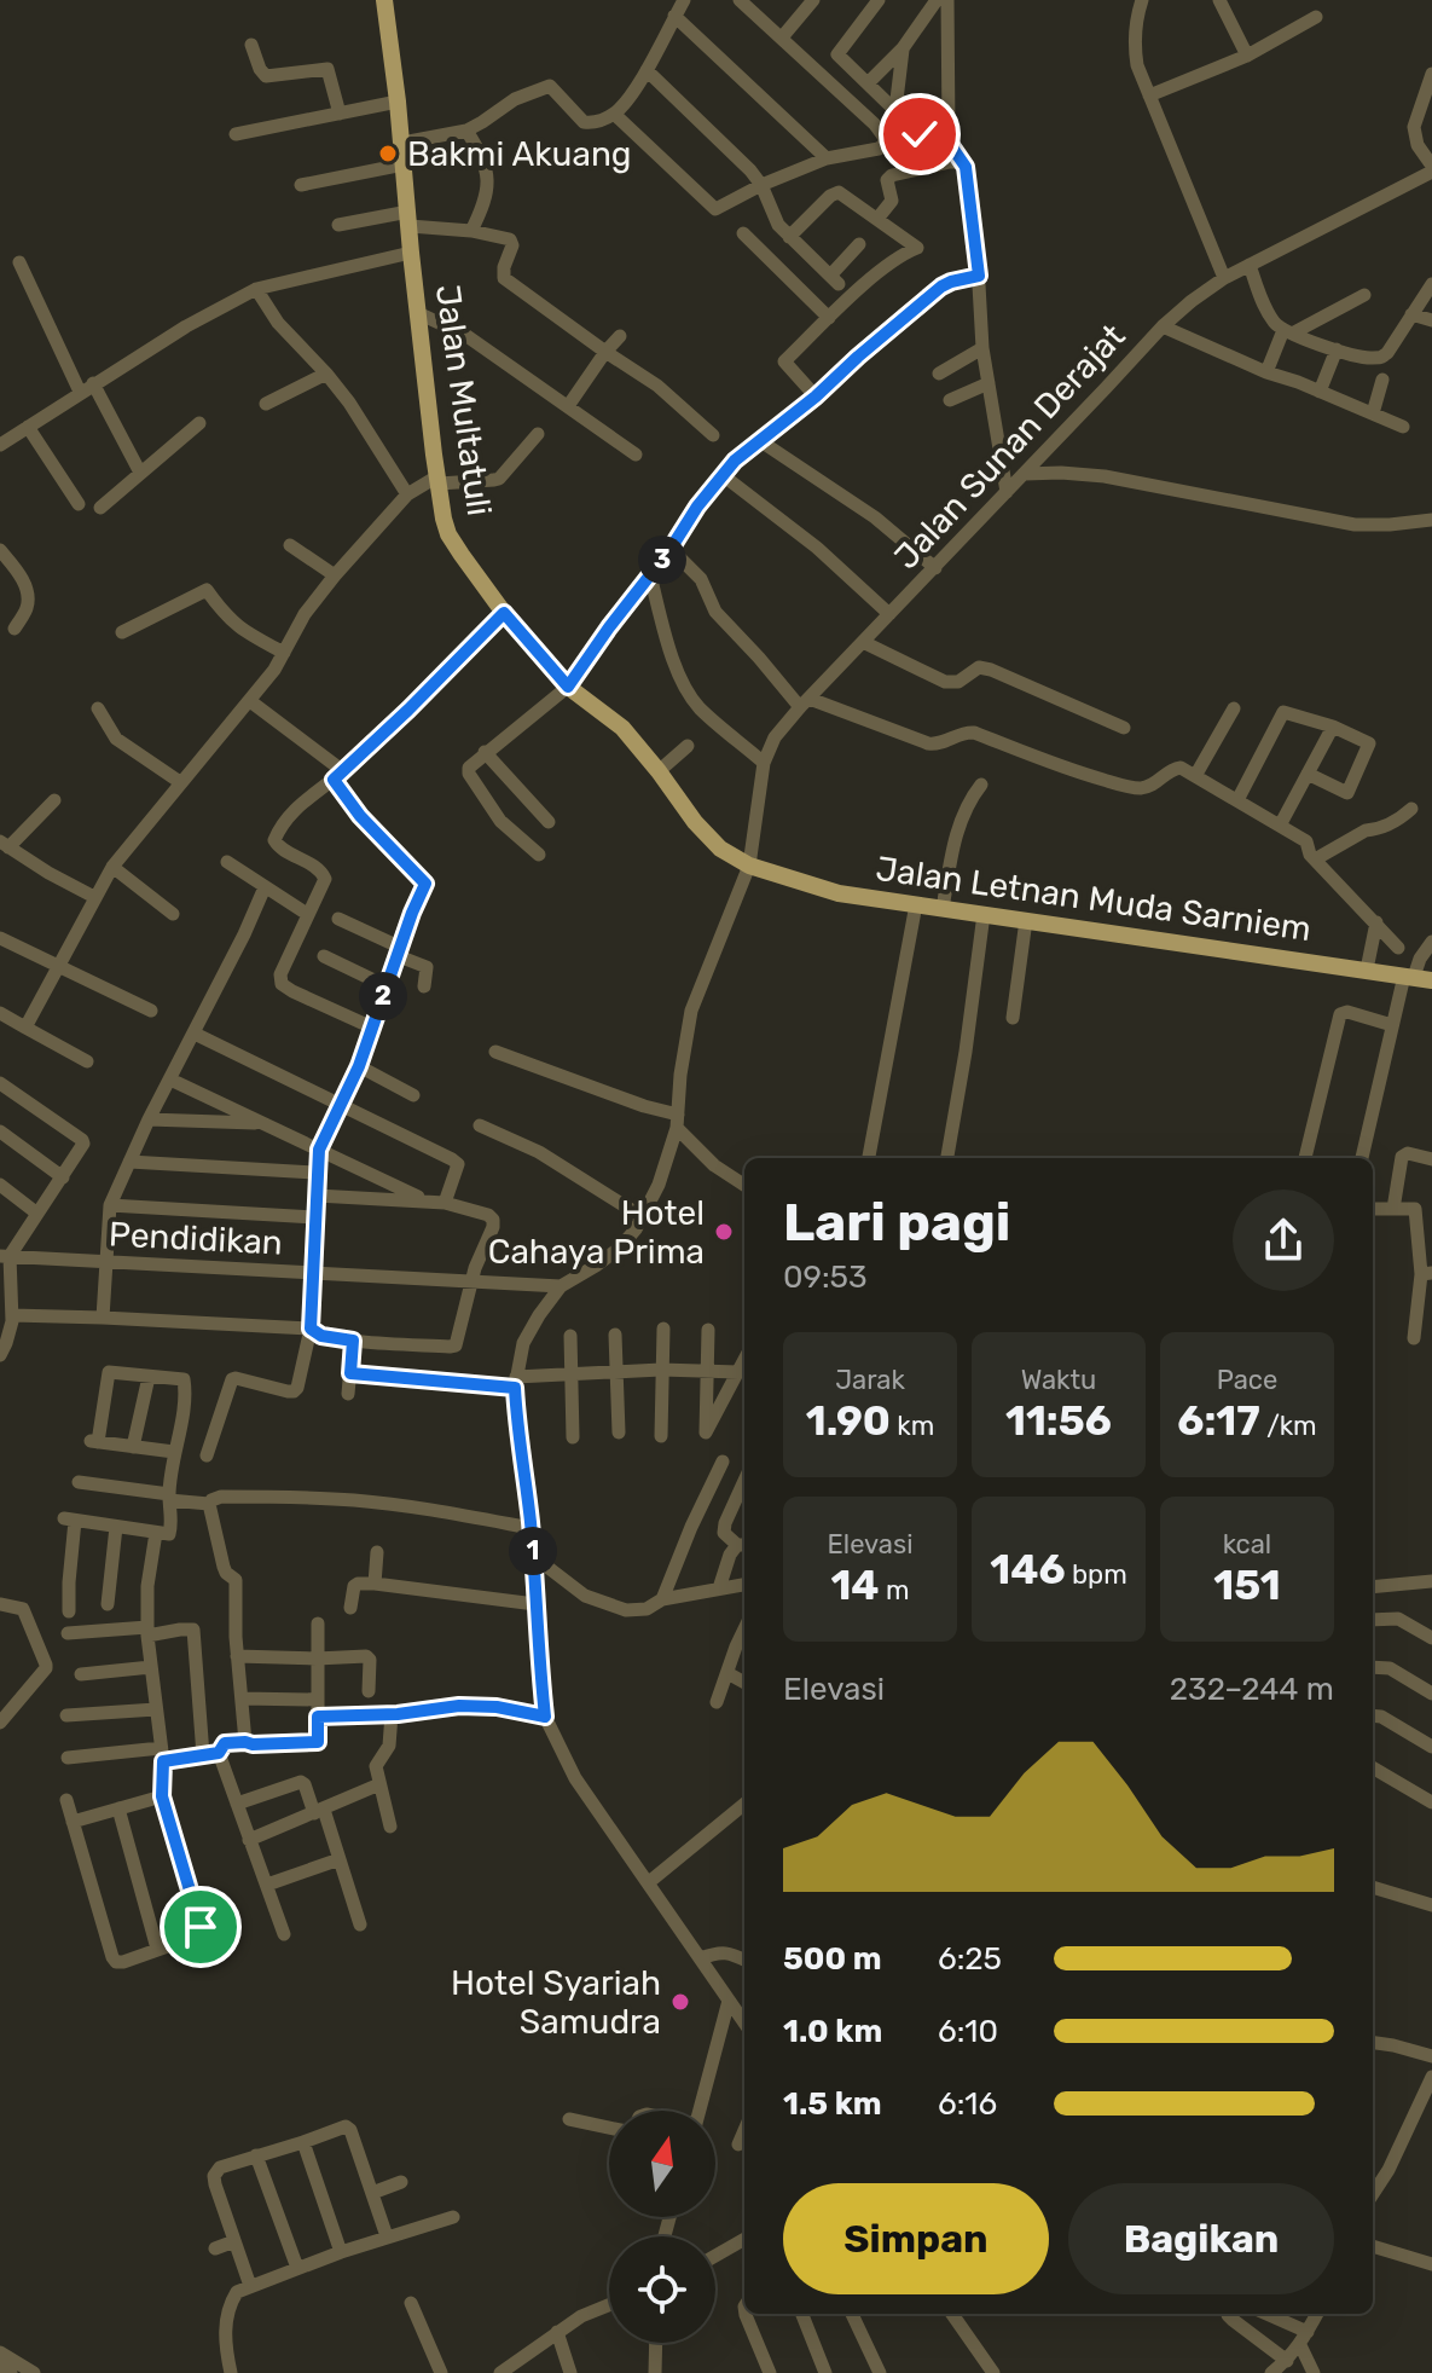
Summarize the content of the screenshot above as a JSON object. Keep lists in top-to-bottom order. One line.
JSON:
{"streets":{"main road":["Jalan Multatuli","Jalan Letnan Muda Sarniem"],"street":["Jalan Sunan Derajat","Pendidikan"]},"crossings":[["Jalan Multatuli","Jalan Sunan Derajat"],["Jalan Multatuli","Jalan Letnan Muda Sarniem"],["Jalan Sunan Derajat","Jalan Letnan Muda Sarniem"],["Jalan Sunan Derajat","Pendidikan"]],"places":["Bakmi Akuang","Hotel Cahaya Prima","Hotel Syariah Samudra"],"north":"top","page":{"pins":["3","2","1"],"heading":["Lari pagi","09:53"],"stats":[["Jarak","1.90 km"],["Waktu","11:56"],["Pace","6:17 /km"],["Elevasi","14 m"],["146 bpm"],["kcal","151"]],"chart":["Elevasi","232–244 m"],"list":[{"name":"500 m","note":"6:25"},{"name":"1.0 km","note":"6:10"},{"name":"1.5 km","note":"6:16"}],"buttons":["Simpan","Bagikan"]}}
